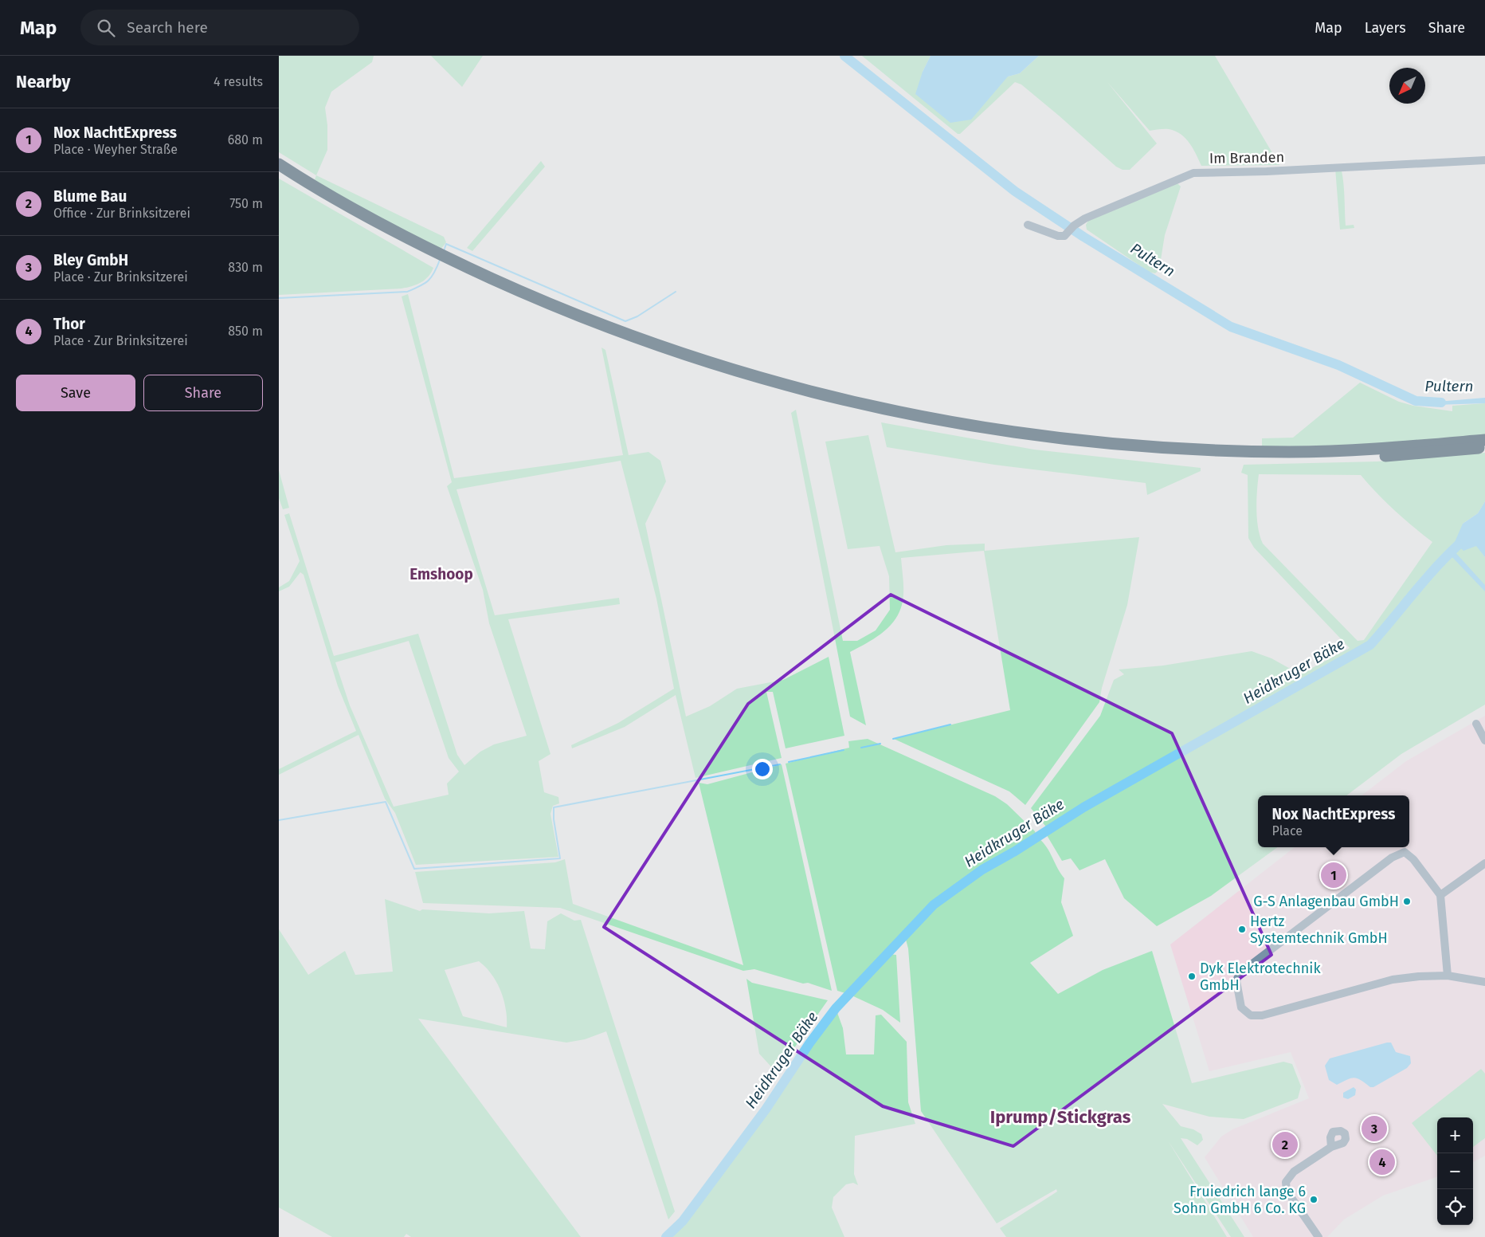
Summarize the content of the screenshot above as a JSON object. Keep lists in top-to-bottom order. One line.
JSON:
{"streets":{"street":["Im Branden"]},"districts":["Emshoop","Iprump/Stickgras"],"water":["Pultern","Heidkruger Bäke"],"places":["G-S Anlagenbau GmbH","Hertz Systemtechnik GmbH","Dyk Elektrotechnik GmbH","Fruiedrich lange 6 Sohn GmbH 6 Co. KG"],"north":"bottom left","page":{"header":"Map","search":"Search here","nav":["Map","Layers","Share"],"heading":["Nearby","4 results"],"list":[{"mark":"1","name":"Nox NachtExpress","note":"Place · Weyher Straße","value":"680 m"},{"mark":"2","name":"Blume Bau","note":"Office · Zur Brinksitzerei","value":"750 m"},{"mark":"3","name":"Bley GmbH","note":"Place · Zur Brinksitzerei","value":"830 m"},{"mark":"4","name":"Thor","note":"Place · Zur Brinksitzerei","value":"850 m"}],"buttons":["Save","Share"],"popup":["Nox NachtExpress","Place"],"pins":["1","3","2","4"],"map_buttons":["+","−"]}}
